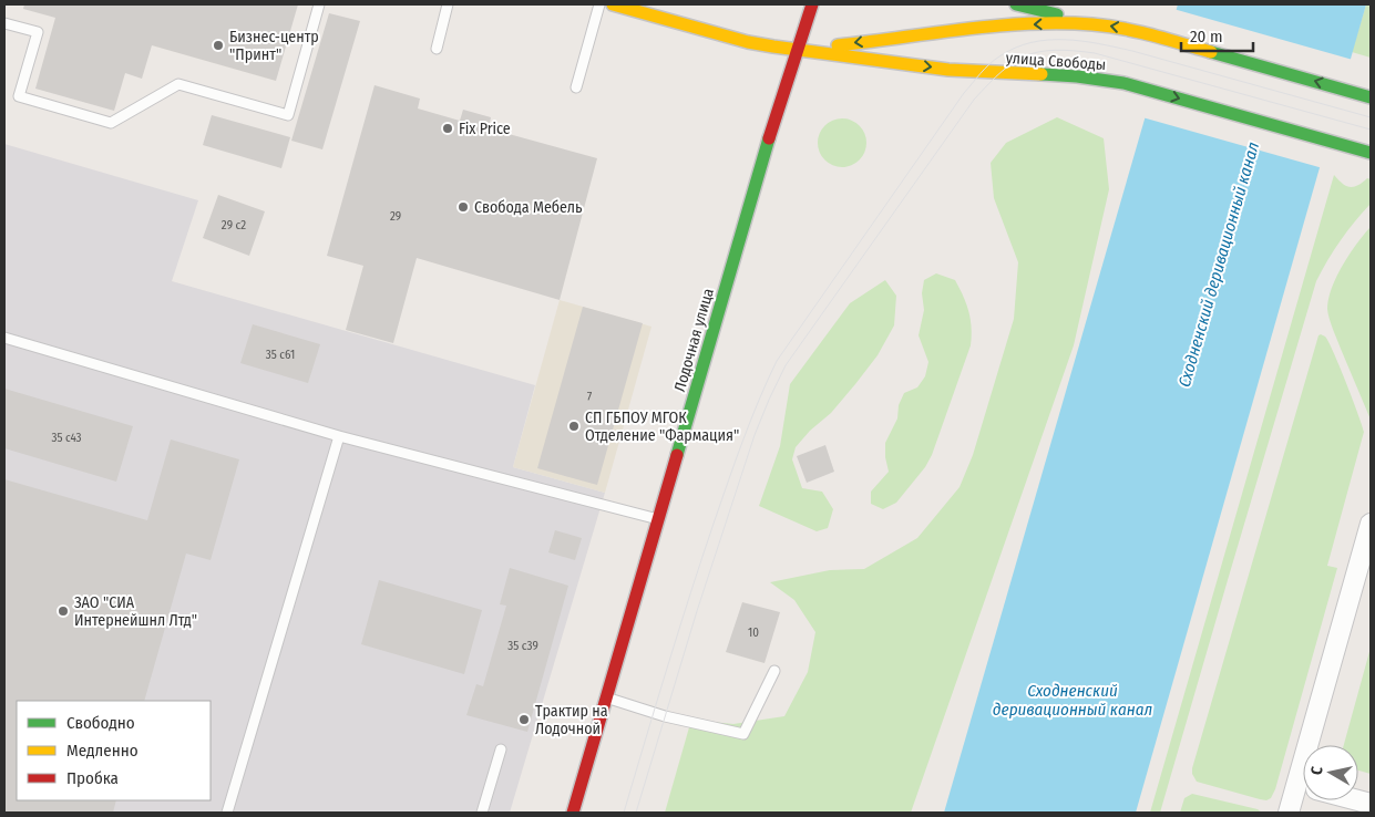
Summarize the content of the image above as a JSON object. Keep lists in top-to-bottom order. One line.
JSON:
{"streets":{"main road":["улица Свободы","Лодочная улица"]},"crossings":[["улица Свободы","Лодочная улица"]],"water":["Сходненский деривационный канал"],"places":["Бизнес-центр \"Принт\"","Fix Price","Свобода Мебель","СП ГБПОУ МГОК Отделение \"Фармация\"","ЗАО \"СИА Интернейшнл Лтд\"","Трактир на Лодочной"],"house_numbers":["29","29 с2","35 с61","7","35 с43","10","35 с39"],"legend":["Свободно","Медленно","Пробка"],"scale_bar":"20 m","north":"left"}
